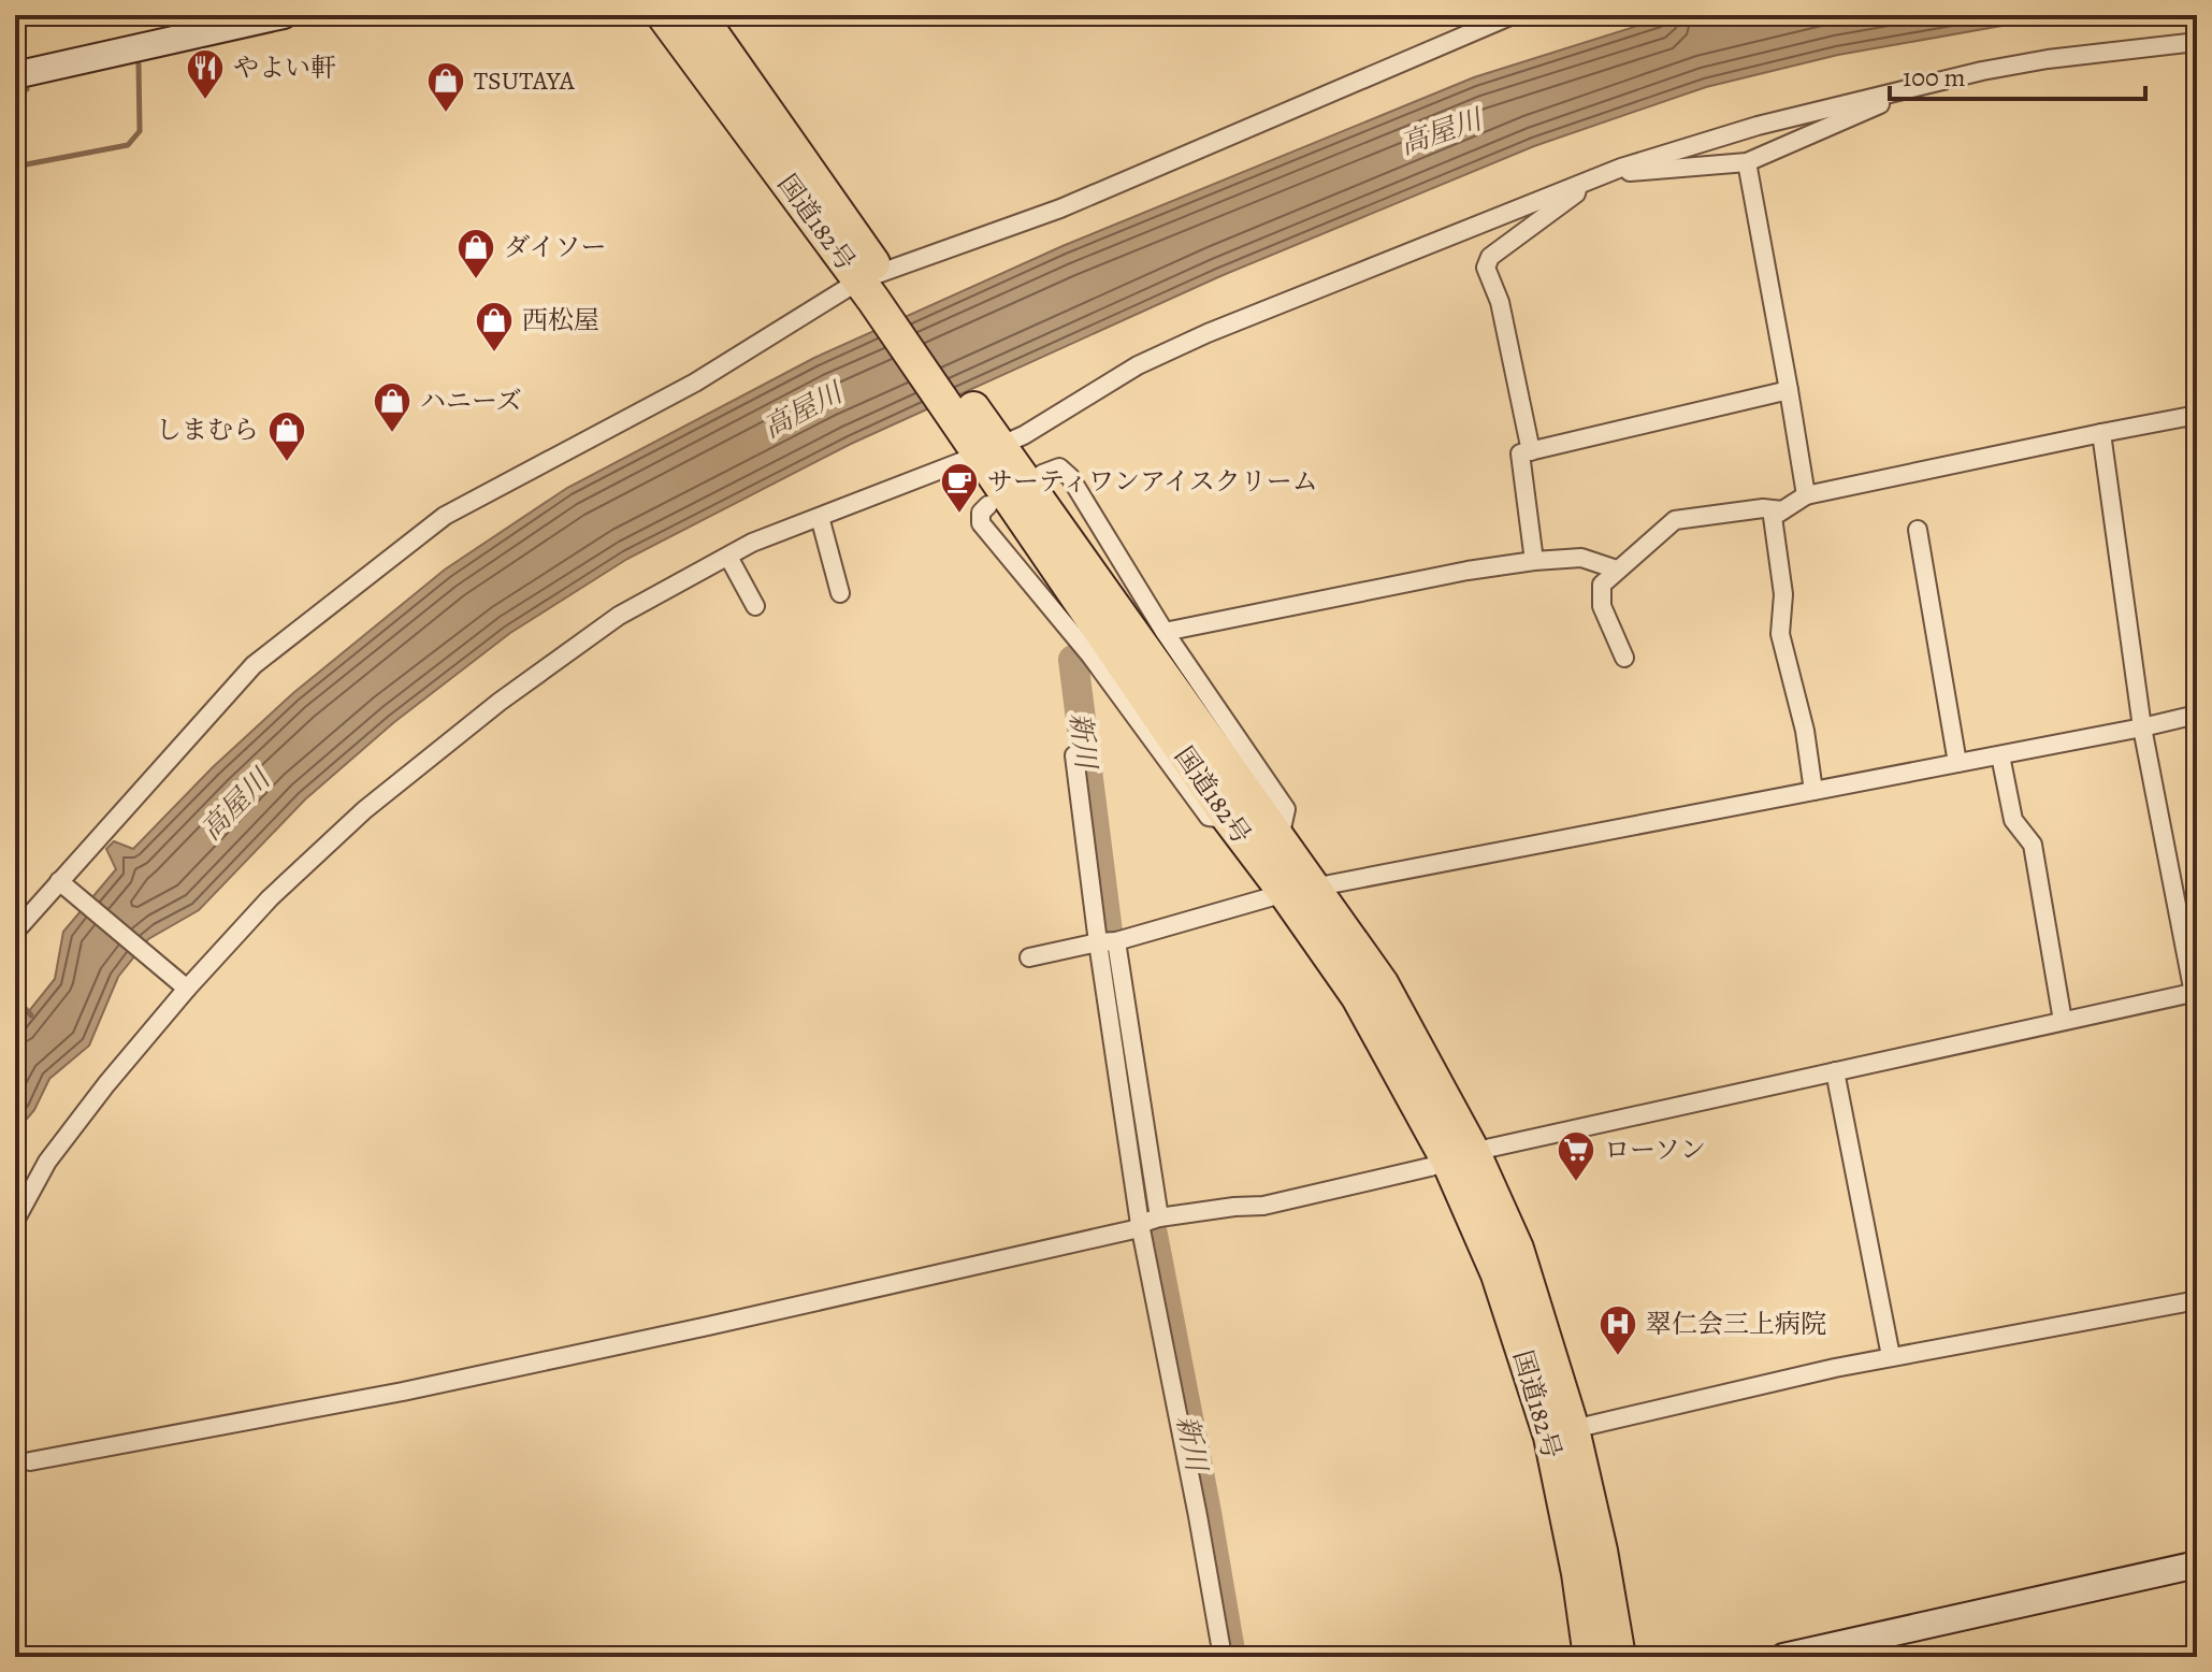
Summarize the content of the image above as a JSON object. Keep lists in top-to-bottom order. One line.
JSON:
{"streets":{"highway":["国道182号"]},"water":["高屋川","新川"],"places":{"restaurant":["やよい軒"],"shop":["TSUTAYA","ダイソー","西松屋","ハニーズ","しまむら"],"cafe":["サーティワンアイスクリーム"],"supermarket":["ローソン"],"hospital":["翠仁会三上病院"]},"scale_bar":"100 m"}
